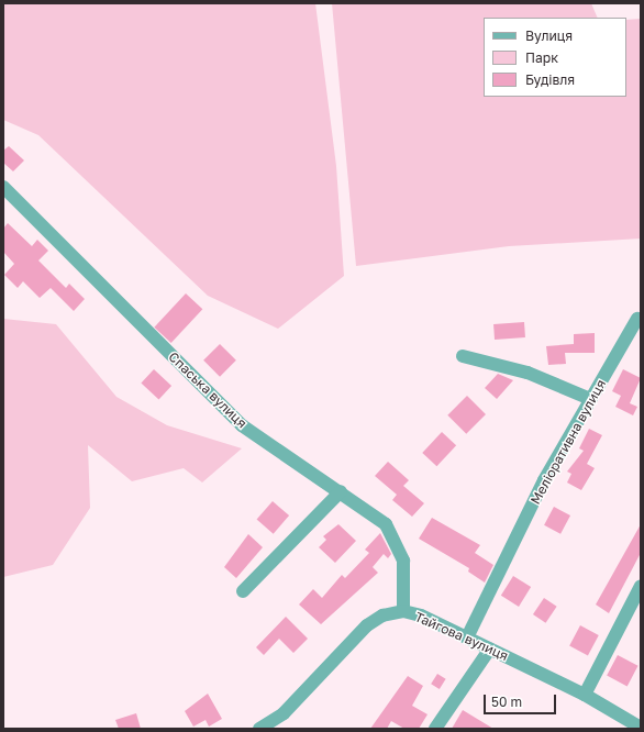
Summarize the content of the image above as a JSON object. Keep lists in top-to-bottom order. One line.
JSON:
{"streets":{"street":["Спаська вулиця","Меліоративна вулиця","Тайгова вулиця"]},"crossings":[["Спаська вулиця","Тайгова вулиця"],["Меліоративна вулиця","Тайгова вулиця"]],"legend":["Вулиця","Парк","Будівля"],"scale_bar":"50 m"}
